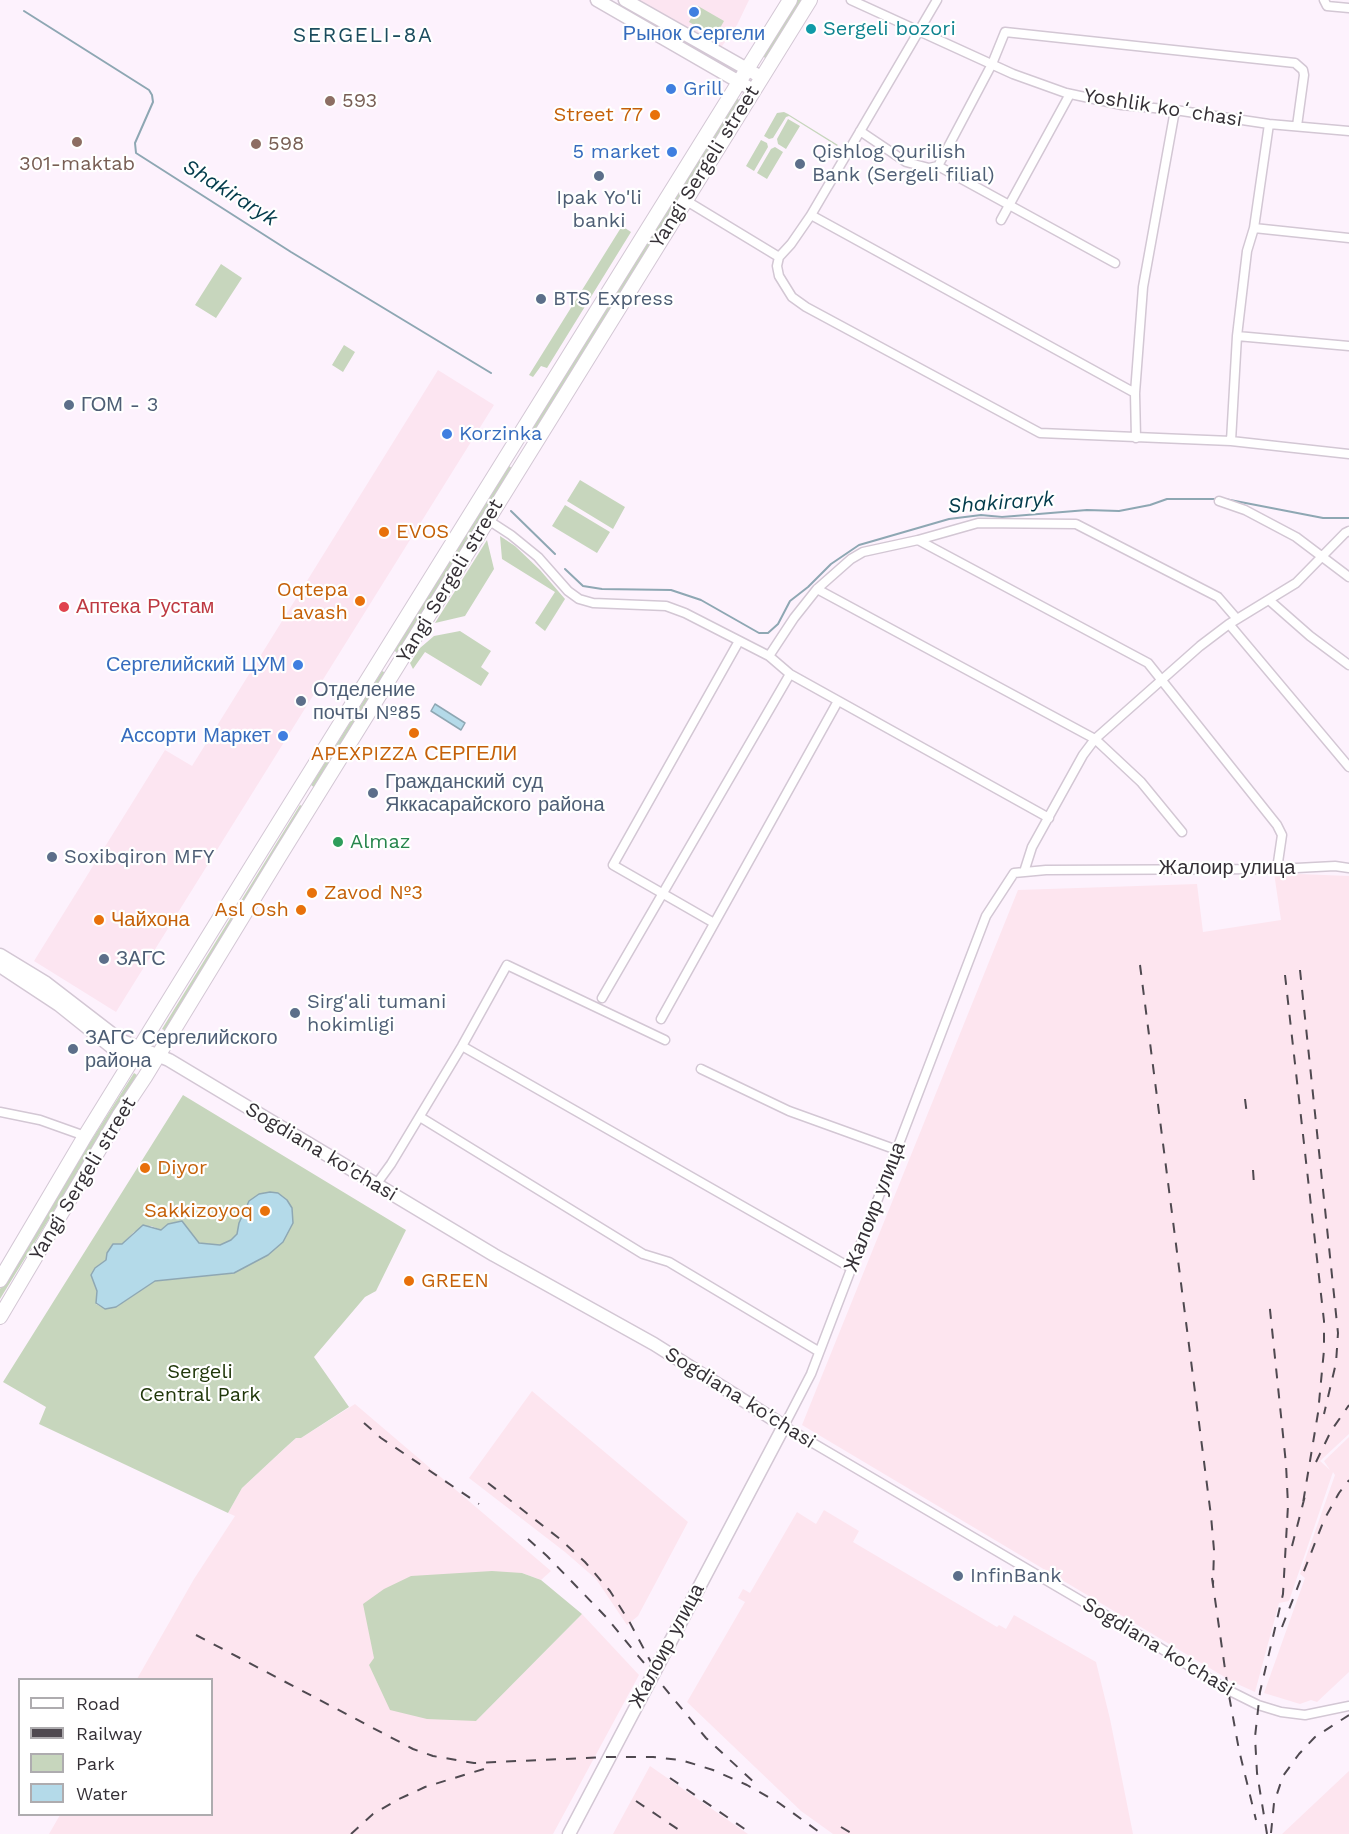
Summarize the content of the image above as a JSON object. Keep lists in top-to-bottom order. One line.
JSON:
{"streets":{"main road":["Yangi Sergeli street"],"street":["Yoshlik koʻchasi","Жалоир улица","Sogdiana ko'chasi"]},"crossings":[["Yangi Sergeli street","Sogdiana ko'chasi"],["Жалоир улица","Sogdiana ko'chasi"]],"districts":["SERGELI-8A"],"water":["Shakiraryk"],"parks":["Sergeli Central Park"],"places":["Рынок Сергели","Sergeli bozori","Grill","593","Street 77","301-maktab","598","5 market","Qishlog Qurilish Bank (Sergeli filial)","Ipak Yo'li banki","BTS Express","ГОМ - 3","Korzinka","EVOS","Oqtepa Lavash","Аптека Рустам","Сергелийский ЦУМ","Отделение почты №85","APEXPIZZA СЕРГЕЛИ","Ассорти Маркет","Гражданский суд Яккасарайского района","Almaz","Soxibqiron MFY","Zavod №3","Asl Osh","Чайхона","ЗАГС","Sirg'ali tumani hokimligi","ЗАГС Сергелийского района","Diyor","Sakkizoyoq","GREEN","InfinBank"],"legend":["Road","Railway","Park","Water"]}
